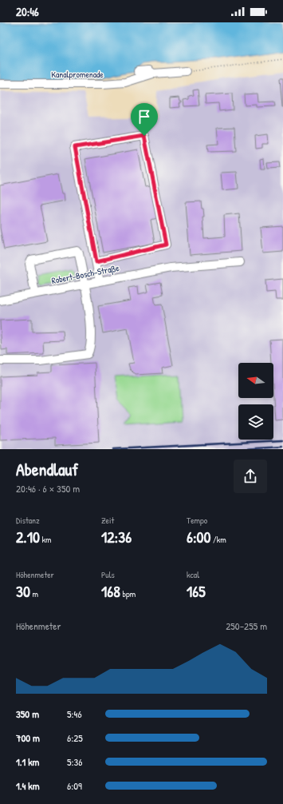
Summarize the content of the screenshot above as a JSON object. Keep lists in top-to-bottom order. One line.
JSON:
{"streets":{"street":["Kanalpromenade","Robert-Bosch-Straße"]},"north":"left","page":{"status":"20:46","heading":["Abendlauf","20:46 · 6 × 350 m"],"stats":[["Distanz","2.10 km"],["Zeit","12:36"],["Tempo","6:00 /km"],["Höhenmeter","30 m"],["Puls","168 bpm"],["kcal","165"]],"chart":["Höhenmeter","250–255 m"],"list":[{"name":"350 m","note":"5:46"},{"name":"700 m","note":"6:25"},{"name":"1.1 km","note":"5:36"},{"name":"1.4 km","note":"6:09"}]}}
